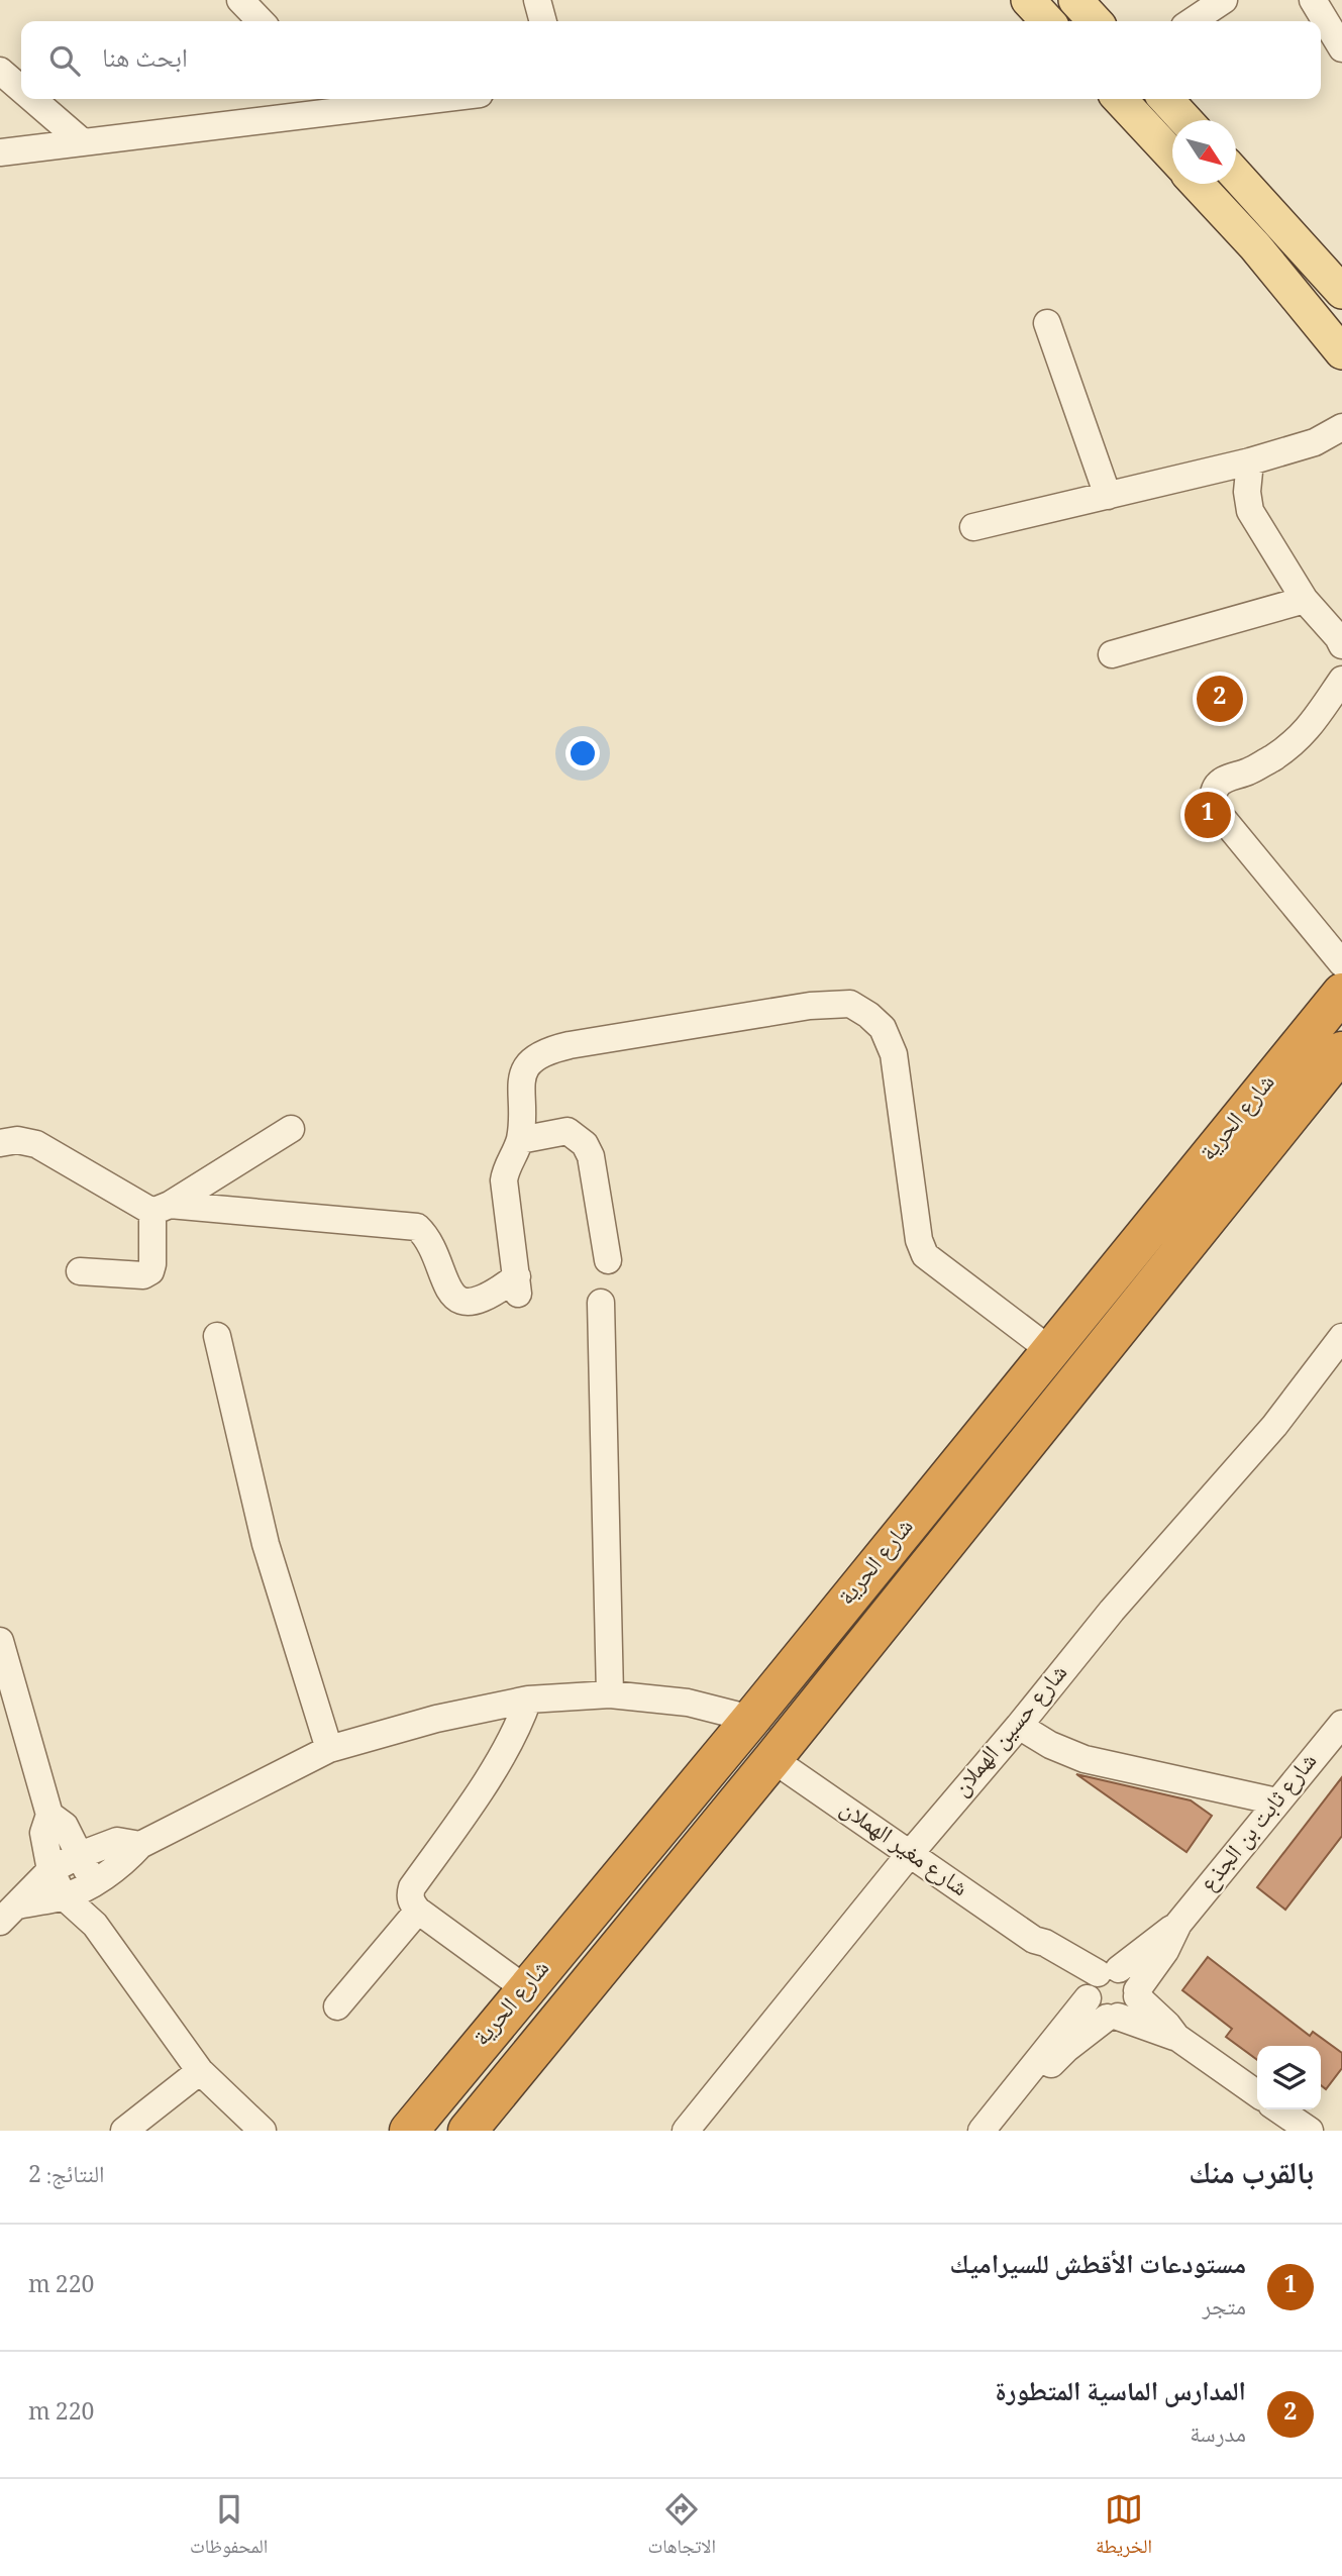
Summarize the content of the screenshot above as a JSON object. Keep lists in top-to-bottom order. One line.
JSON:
{"streets":{"highway":["شارع الحرية"],"street":["شارع حسين الهملان","شارع ثابت بن الجذع","شارع مغير الهملان"]},"crossings":[["شارع الحرية","شارع مغير الهملان"],["شارع حسين الهملان","شارع مغير الهملان"],["شارع ثابت بن الجذع","شارع مغير الهملان"]],"north":"bottom right","page":{"search":"ابحث هنا","pins":["2","1"],"heading":["بالقرب منك","النتائج: 2"],"list":[{"mark":"1","name":"مستودعات الأقطش للسيراميك","note":"متجر","value":"220 m"},{"mark":"2","name":"المدارس الماسية المتطورة","note":"مدرسة","value":"220 m"}],"nav":["الخريطة","الاتجاهات","المحفوظات"]}}
